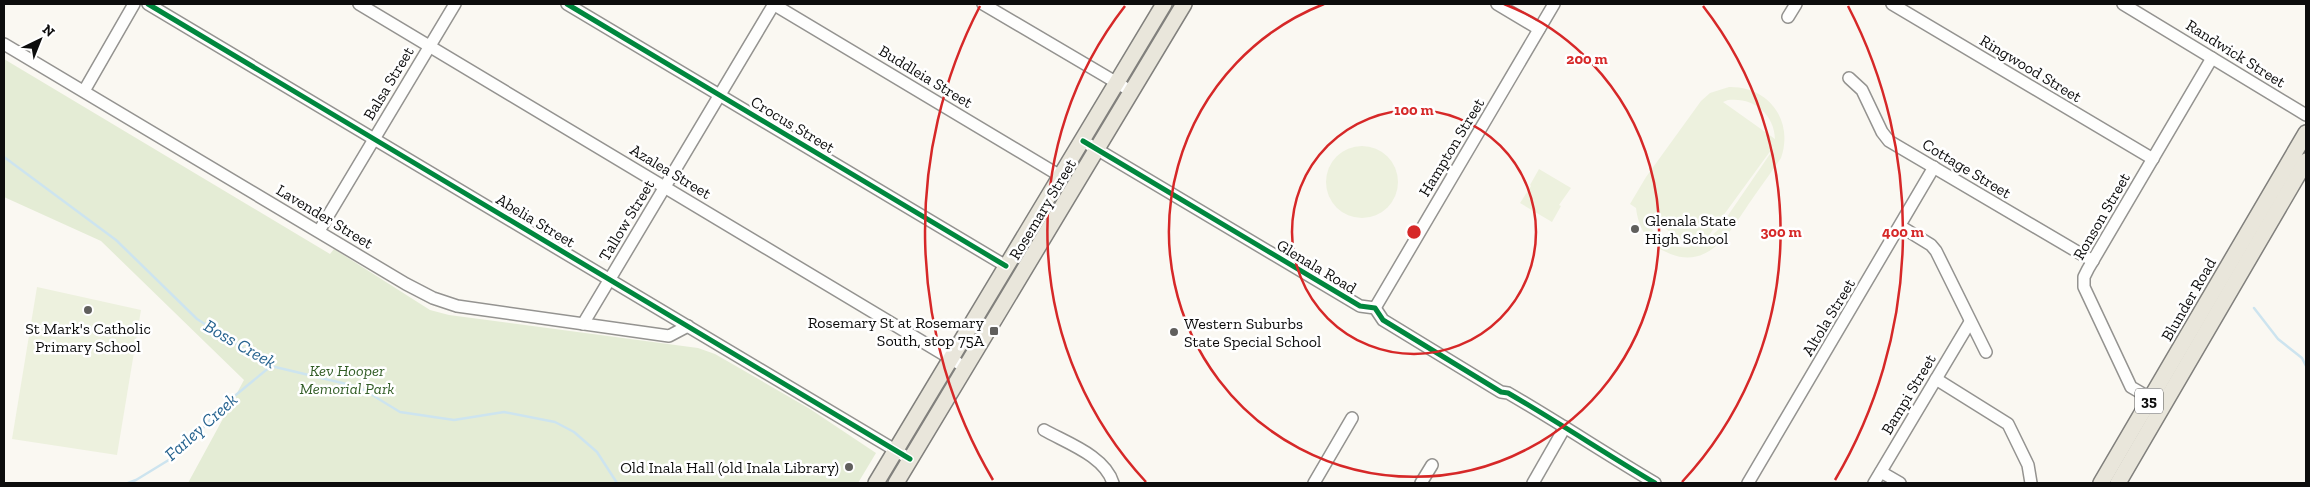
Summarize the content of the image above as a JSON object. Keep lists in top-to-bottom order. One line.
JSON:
{"streets":{"main road":["Rosemary Street","Blunder Road","35"],"street":["Randwick Street","Ringwood Street","Buddleia Street","Balsa Street","Crocus Street","Hampton Street","Cottage Street","Azalea Street","Lavender Street","Ronson Street","Abelia Street","Tallow Street","Glenala Road","Altola Street","Bampi Street"]},"crossings":[["Randwick Street","Ronson Street"],["Ringwood Street","Ronson Street"],["Buddleia Street","Rosemary Street"],["Buddleia Street","Tallow Street"],["Balsa Street","Azalea Street"],["Balsa Street","Lavender Street"],["Balsa Street","Abelia Street"],["Crocus Street","Rosemary Street"],["Crocus Street","Tallow Street"],["Hampton Street","Glenala Road"],["Cottage Street","Ronson Street"],["Cottage Street","Altola Street"],["Azalea Street","Rosemary Street"],["Azalea Street","Tallow Street"],["Rosemary Street","Abelia Street"],["Rosemary Street","Glenala Road"],["Lavender Street","Abelia Street"],["Lavender Street","Tallow Street"],["Ronson Street","Blunder Road"],["Abelia Street","Tallow Street"]],"water":["Boss Creek","Farley Creek"],"parks":["Kev Hooper Memorial Park"],"places":{"other":["Glenala State High School","St Mark's Catholic Primary School","Western Suburbs State Special School","Old Inala Hall (old Inala Library)"],"transit":["Rosemary St at Rosemary South, stop 75A"]},"north":"top right","rings":["200 m","100 m","300 m","400 m"]}
